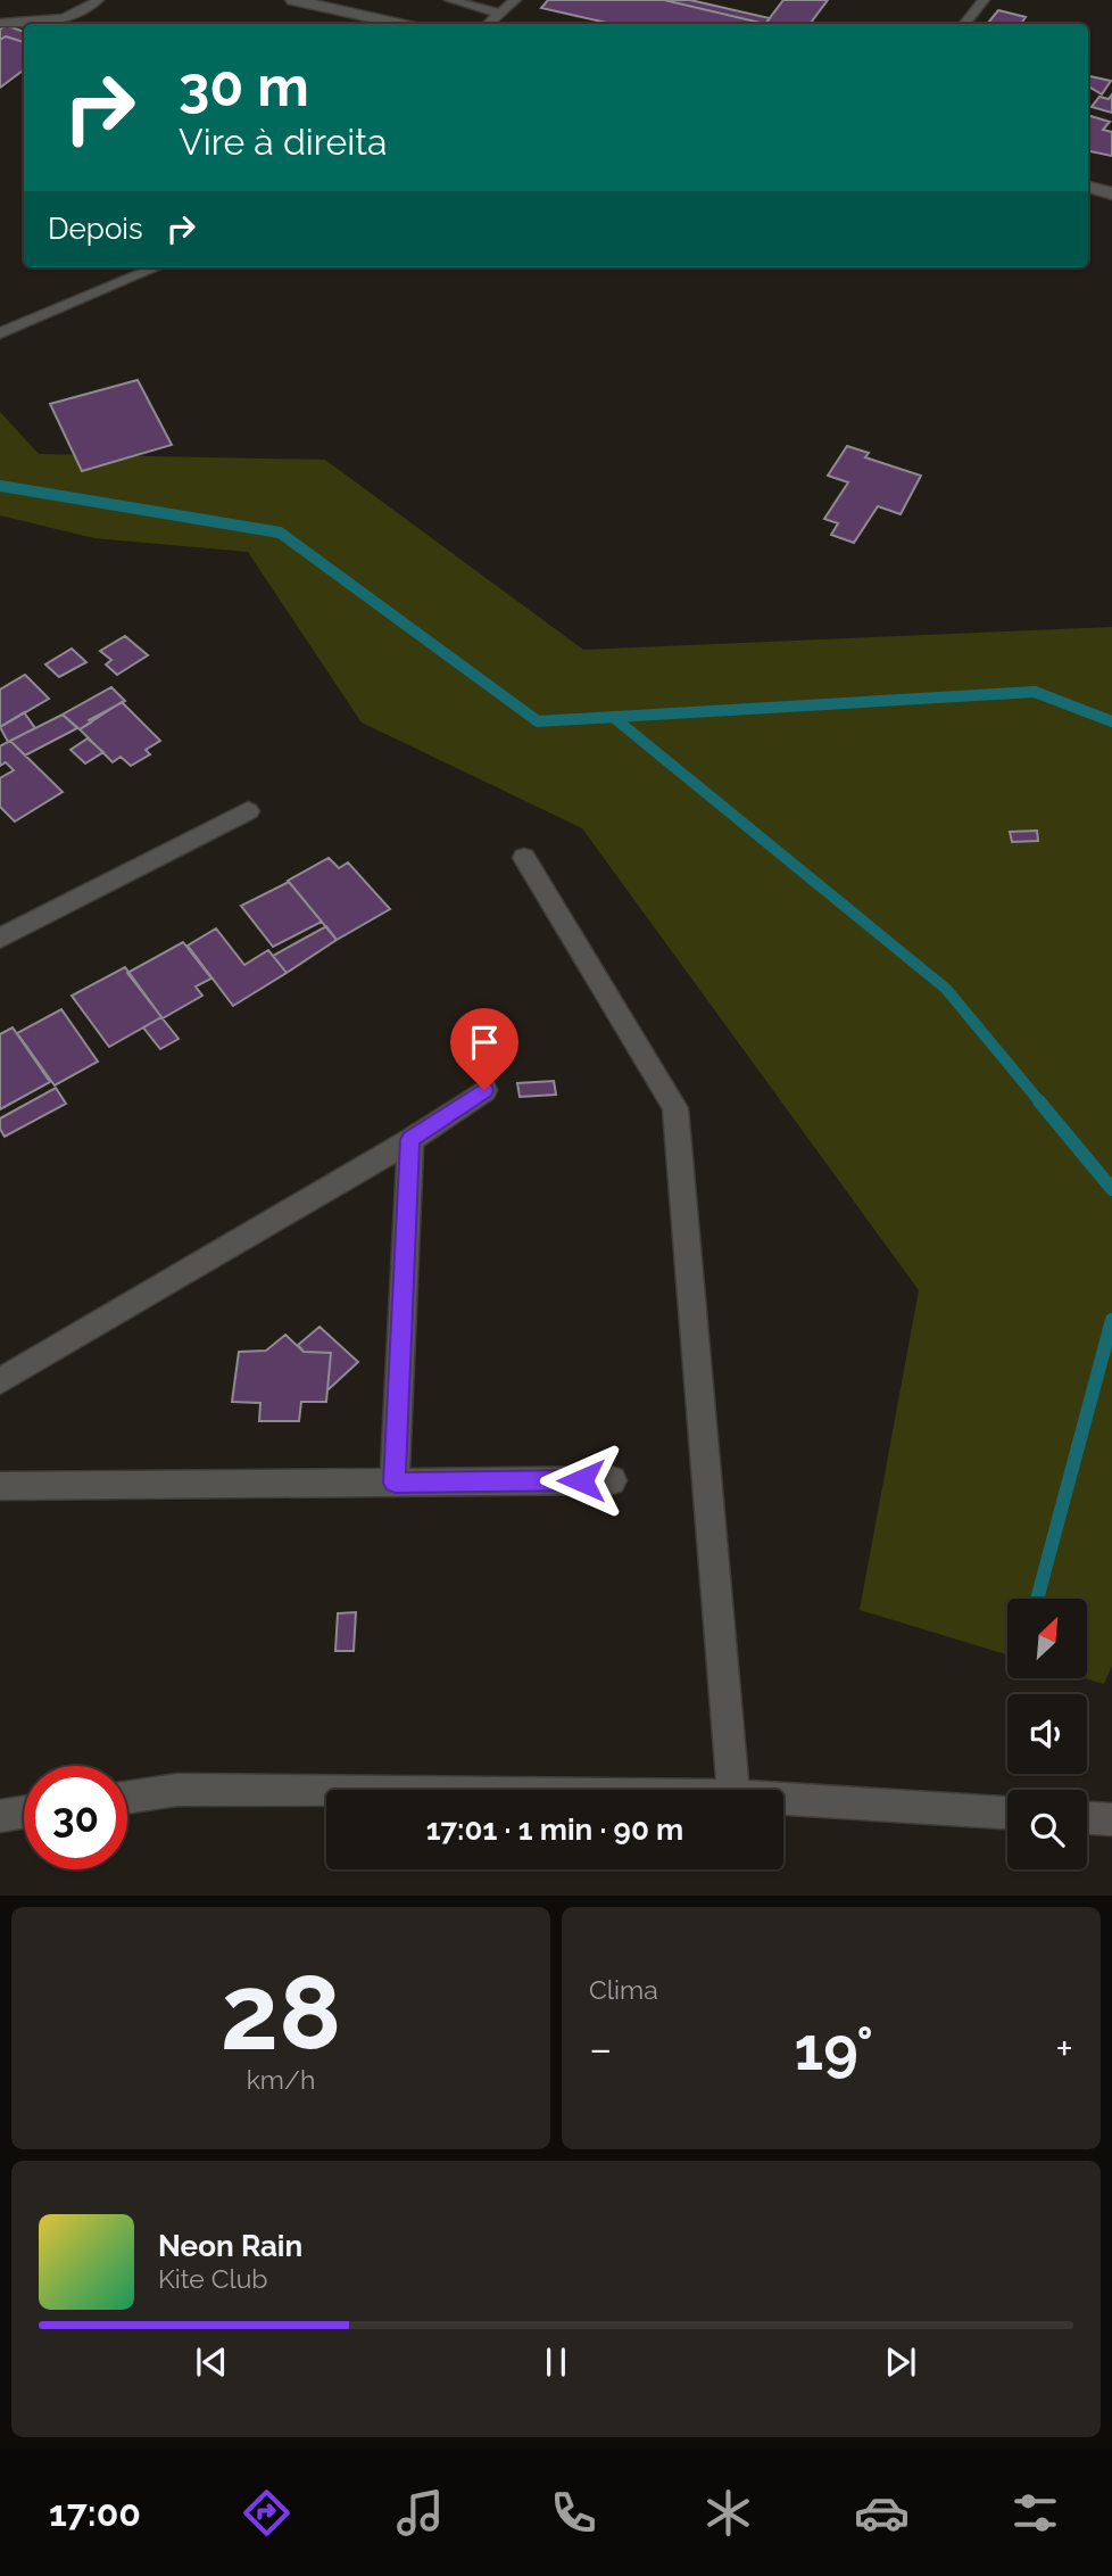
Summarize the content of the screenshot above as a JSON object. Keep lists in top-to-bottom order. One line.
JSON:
{"north":"top right","page":{"turn":["30 m","Vire à direita"],"then":"Depois","limit":"30","trip":"17:01 · 1 min · 90 m","tile":[["28","km/h"],"Clima"],"heat":["−","19°","+"],"song":["Neon Rain","Kite Club"],"tabs":"17:00"}}
